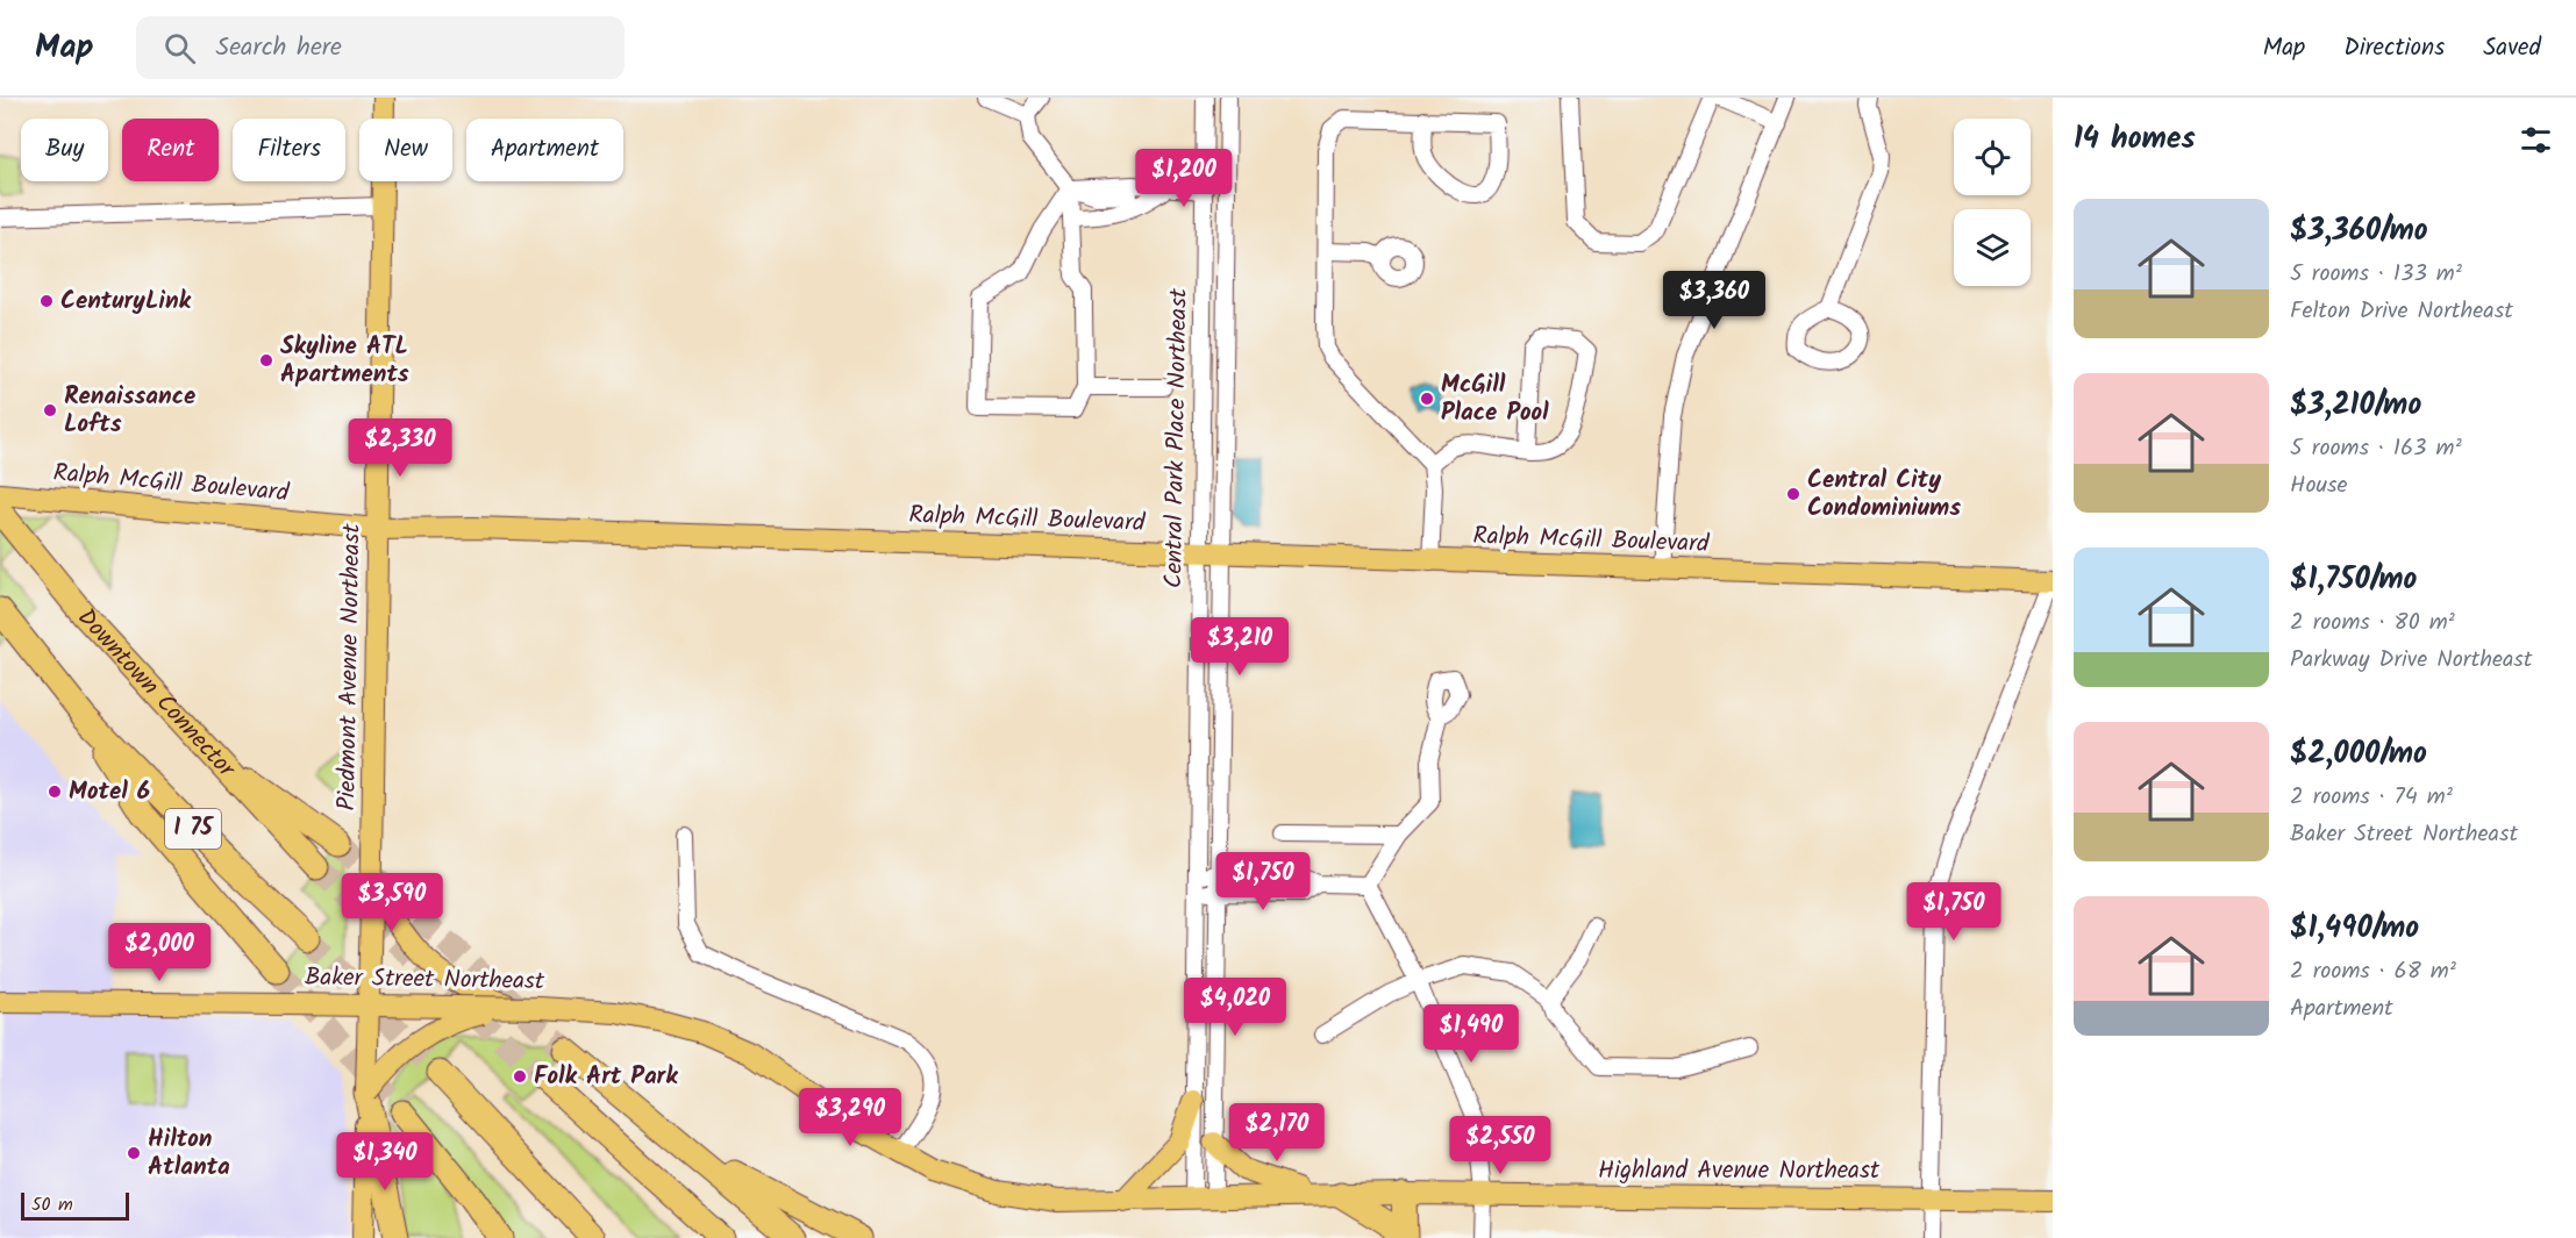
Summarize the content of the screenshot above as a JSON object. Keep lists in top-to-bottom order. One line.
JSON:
{"streets":{"highway":["Downtown Connector","I 75"],"main road":["Ralph McGill Boulevard","Piedmont Avenue Northeast","Baker Street Northeast","Highland Avenue Northeast"],"street":["Central Park Place Northeast"]},"crossings":[["Central Park Place Northeast","Ralph McGill Boulevard"],["Central Park Place Northeast","Highland Avenue Northeast"],["Ralph McGill Boulevard","Piedmont Avenue Northeast"],["Piedmont Avenue Northeast","Baker Street Northeast"],["Baker Street Northeast","Highland Avenue Northeast"]],"places":["CenturyLink","Skyline ATL Apartments","McGill Place Pool","Renaissance Lofts","Central City Condominiums","Motel 6","Folk Art Park","Hilton Atlanta"],"scale_bar":"50 m","page":{"header":"Map","search":"Search here","nav":["Map","Directions","Saved"],"heading":"14 homes","chip":["Buy","Rent","Filters","New","Apartment"],"price":["$1,200","$3,360","$2,330","$3,210","$1,750","$3,590","$1,750","$2,000","$4,020","$1,490","$3,290","$2,170","$2,550","$1,340"],"list":[{"name":"$3,360/mo","note":"5 rooms · 133 m² · Felton Drive Northeast"},{"name":"$3,210/mo","note":"5 rooms · 163 m² · House"},{"name":"$1,750/mo","note":"2 rooms · 80 m² · Parkway Drive Northeast"},{"name":"$2,000/mo","note":"2 rooms · 74 m² · Baker Street Northeast"},{"name":"$1,490/mo","note":"2 rooms · 68 m² · Apartment"}],"scale":"50 m"}}
